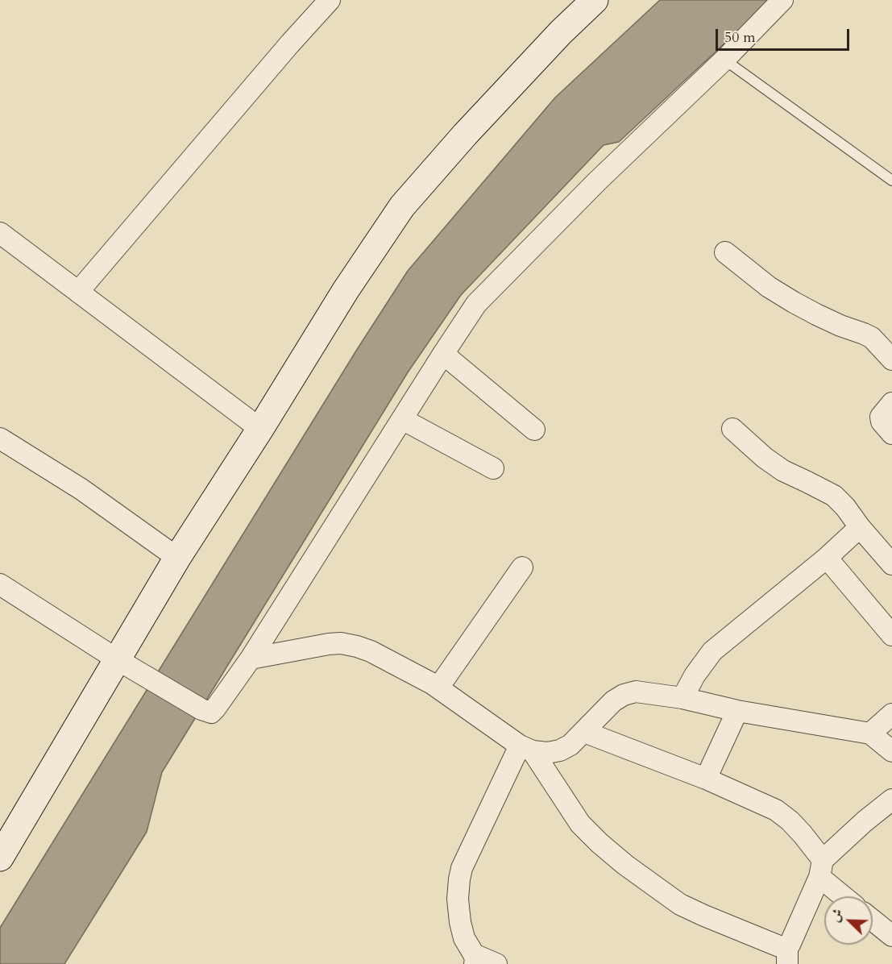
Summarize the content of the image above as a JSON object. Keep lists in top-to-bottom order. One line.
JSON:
{"scale_bar":"50 m","north":"top left"}
